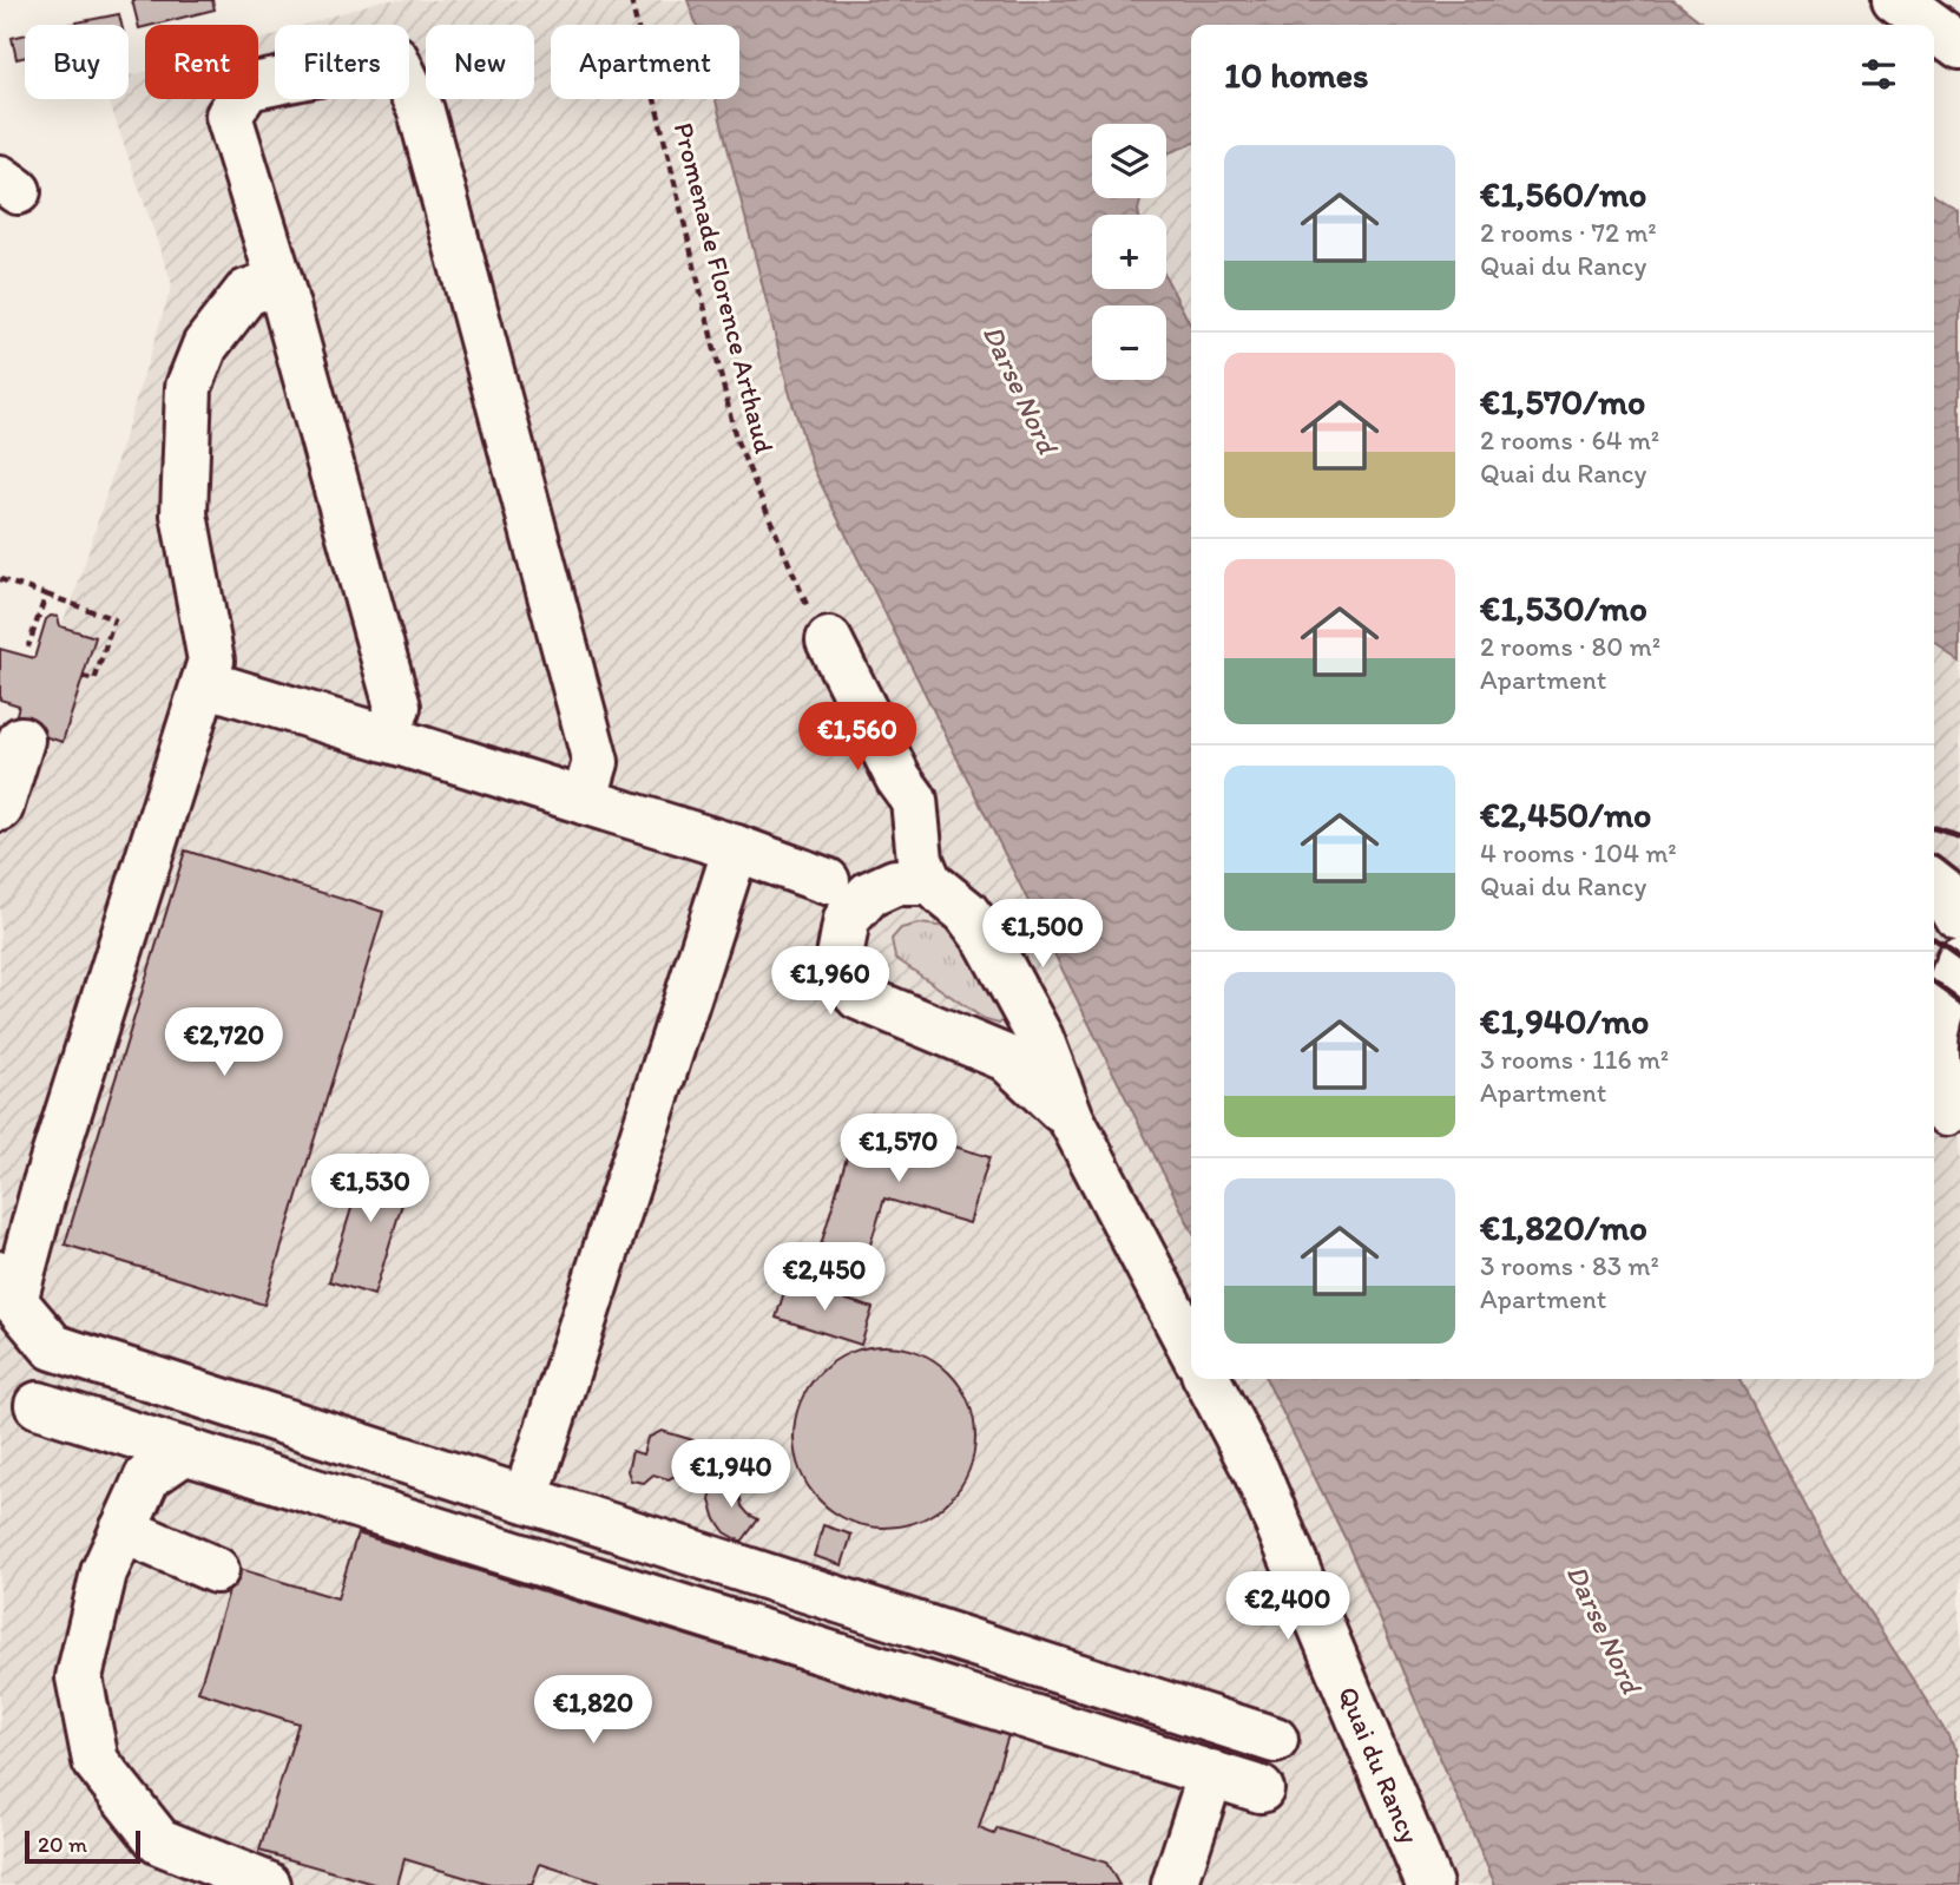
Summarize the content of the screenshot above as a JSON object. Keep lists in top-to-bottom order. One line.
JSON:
{"streets":{"street":["Quai du Rancy"],"path":["Promenade Florence Arthaud"]},"water":["Darse Nord"],"scale_bar":"20 m","page":{"chip":["Buy","Rent","Filters","New","Apartment"],"heading":"10 homes","map_buttons":["+","−"],"list":[{"name":"€1,560/mo","note":"2 rooms · 72 m² · Quai du Rancy"},{"name":"€1,570/mo","note":"2 rooms · 64 m² · Quai du Rancy"},{"name":"€1,530/mo","note":"2 rooms · 80 m² · Apartment"},{"name":"€2,450/mo","note":"4 rooms · 104 m² · Quai du Rancy"},{"name":"€1,940/mo","note":"3 rooms · 116 m² · Apartment"},{"name":"€1,820/mo","note":"3 rooms · 83 m² · Apartment"}],"price":["€1,560","€1,500","€1,960","€2,720","€1,570","€1,530","€2,450","€1,940","€2,400","€1,820"],"scale":"20 m"}}
